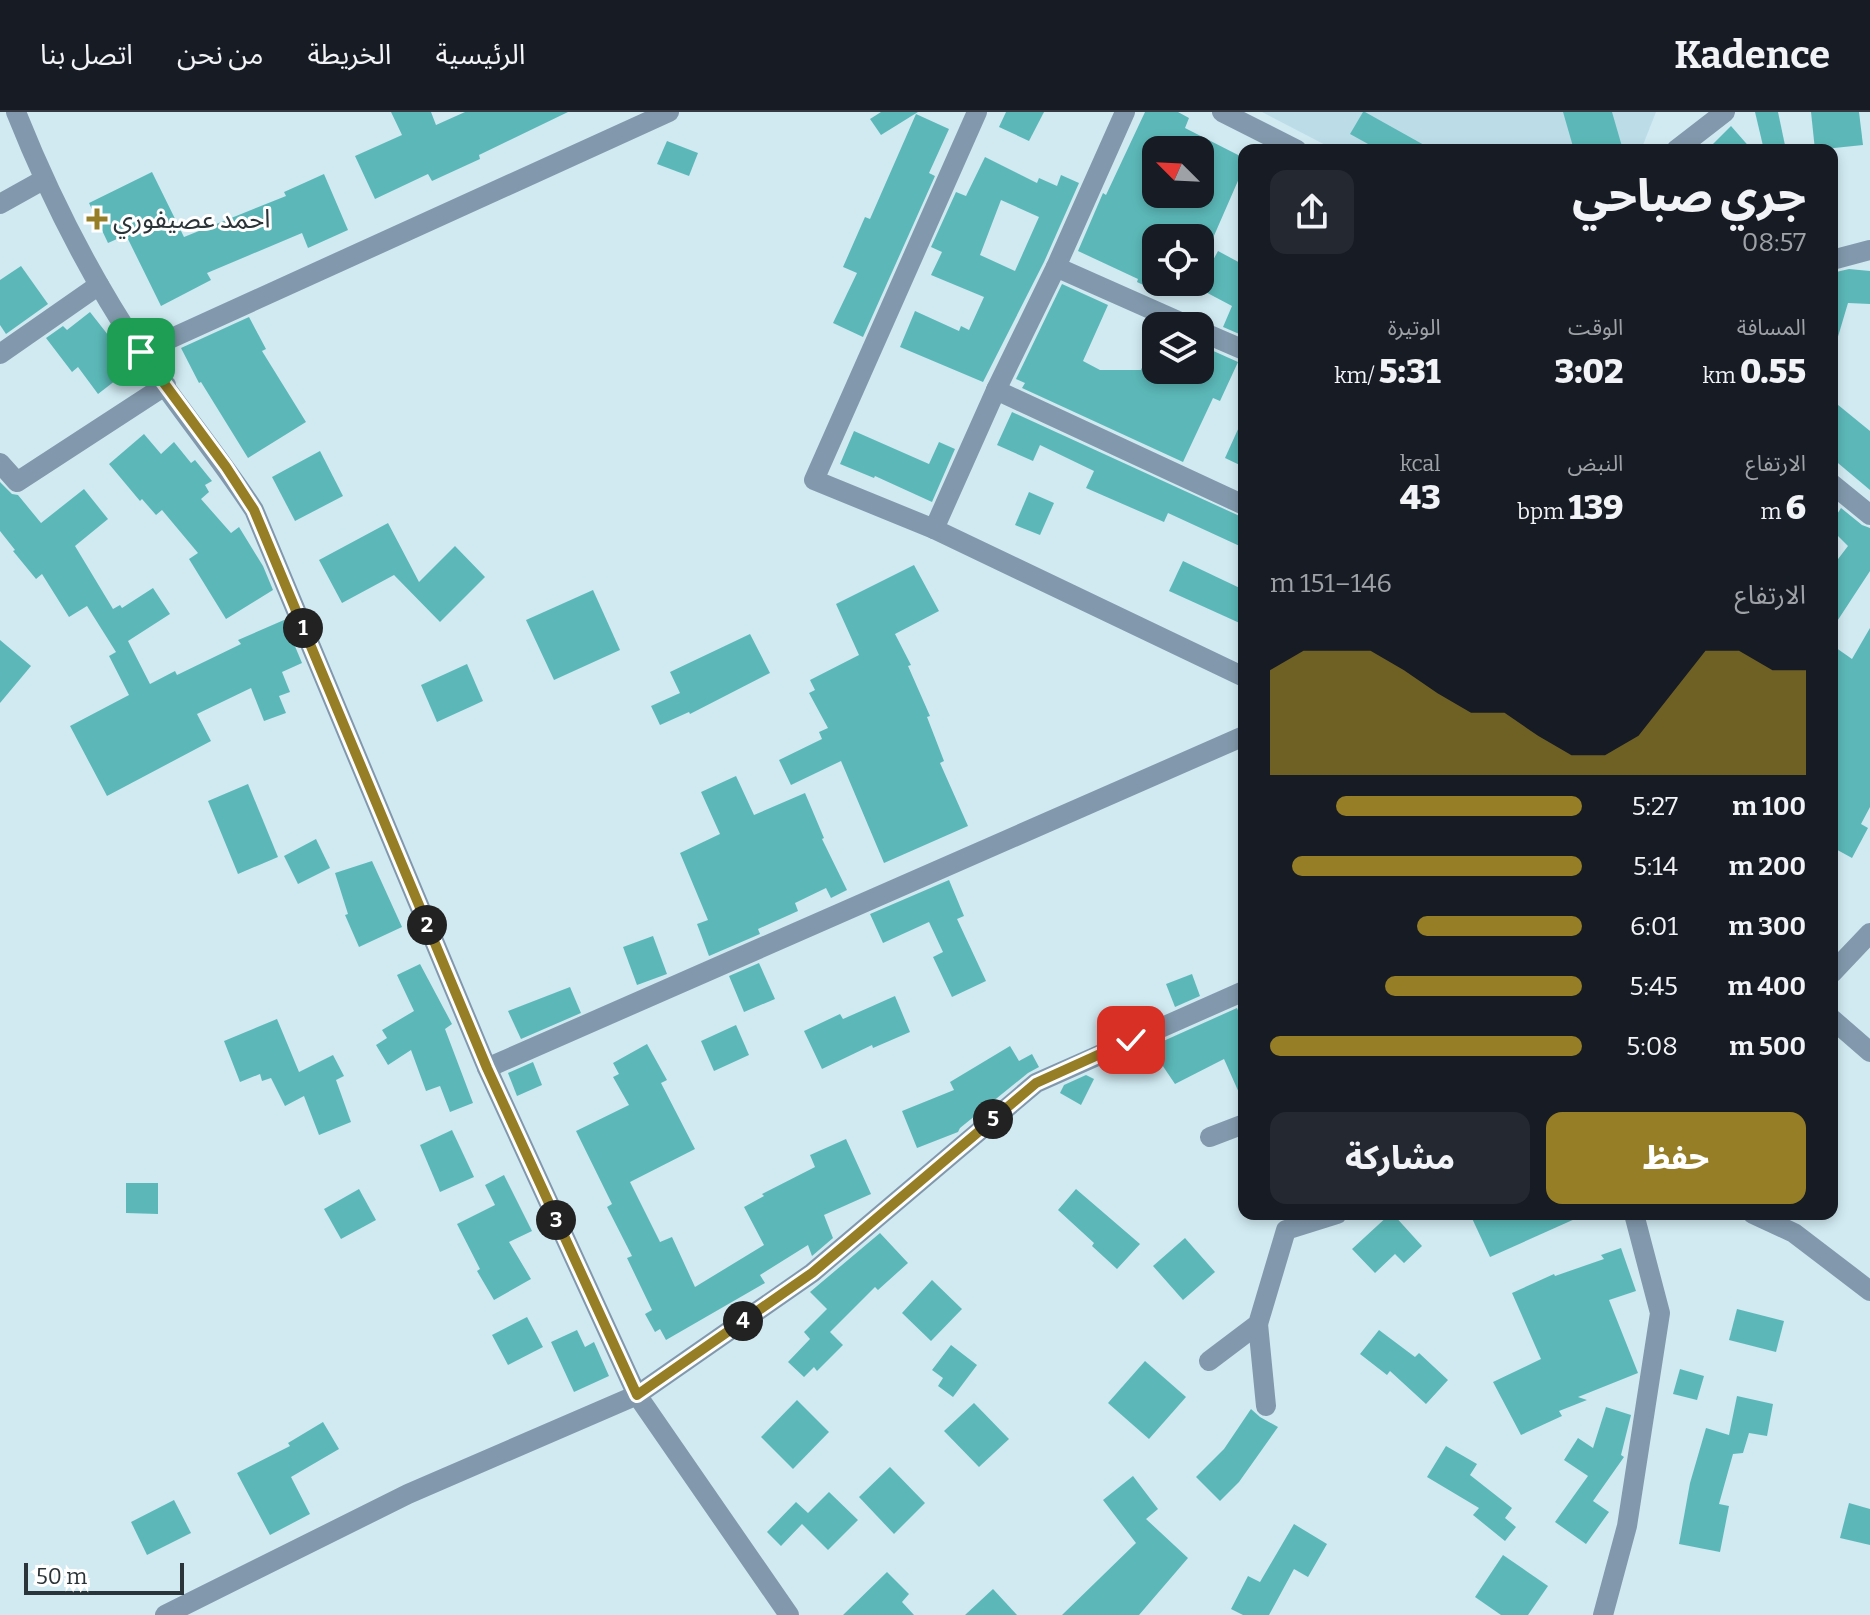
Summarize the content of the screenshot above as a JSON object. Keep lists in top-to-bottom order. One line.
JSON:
{"places":{"health":["احمد عصيفوري"]},"scale_bar":"50 m","north":"top left","page":{"header":"Kadence","nav":["الرئيسية","الخريطة","من نحن","اتصل بنا"],"heading":["جري صباحي","08:57"],"stats":[["المسافة","0.55 km"],["الوقت","3:02"],["الوتيرة","5:31 /km"],["الارتفاع","6 m"],["النبض","139 bpm"],["kcal","43"]],"chart":["الارتفاع","146–151 m"],"pins":["1","2","5","3","4"],"list":[{"name":"100 m","note":"5:27"},{"name":"200 m","note":"5:14"},{"name":"300 m","note":"6:01"},{"name":"400 m","note":"5:45"},{"name":"500 m","note":"5:08"}],"buttons":["حفظ","مشاركة"],"scale":"50 m"}}
